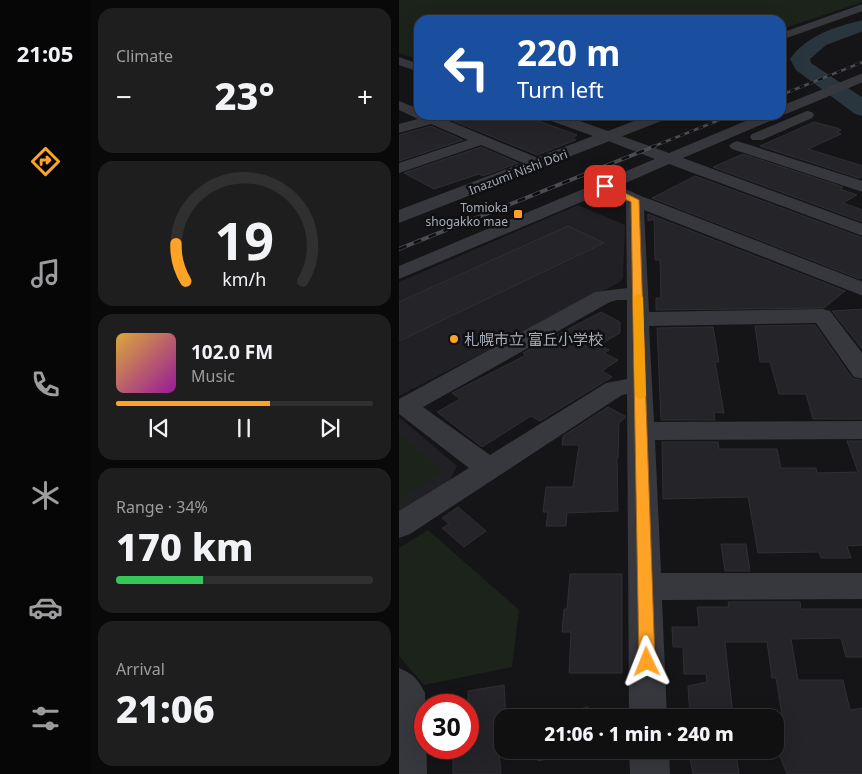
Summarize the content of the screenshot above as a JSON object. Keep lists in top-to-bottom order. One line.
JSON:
{"streets":{"street":["Inazumi Nishi Dōri"]},"places":{"transit":["Tomioka shogakko mae"],"other":["札幌市立 富丘小学校"]},"page":{"tabs":"21:05","tile":["Climate",["Range · 34%","170 km"],["Arrival","21:06"]],"turn":["220 m","Turn left"],"heat":["−","23°","+"],"song":["102.0 FM","Music"],"limit":"30","trip":"21:06 · 1 min · 240 m","gauge":["19","km/h"]}}
